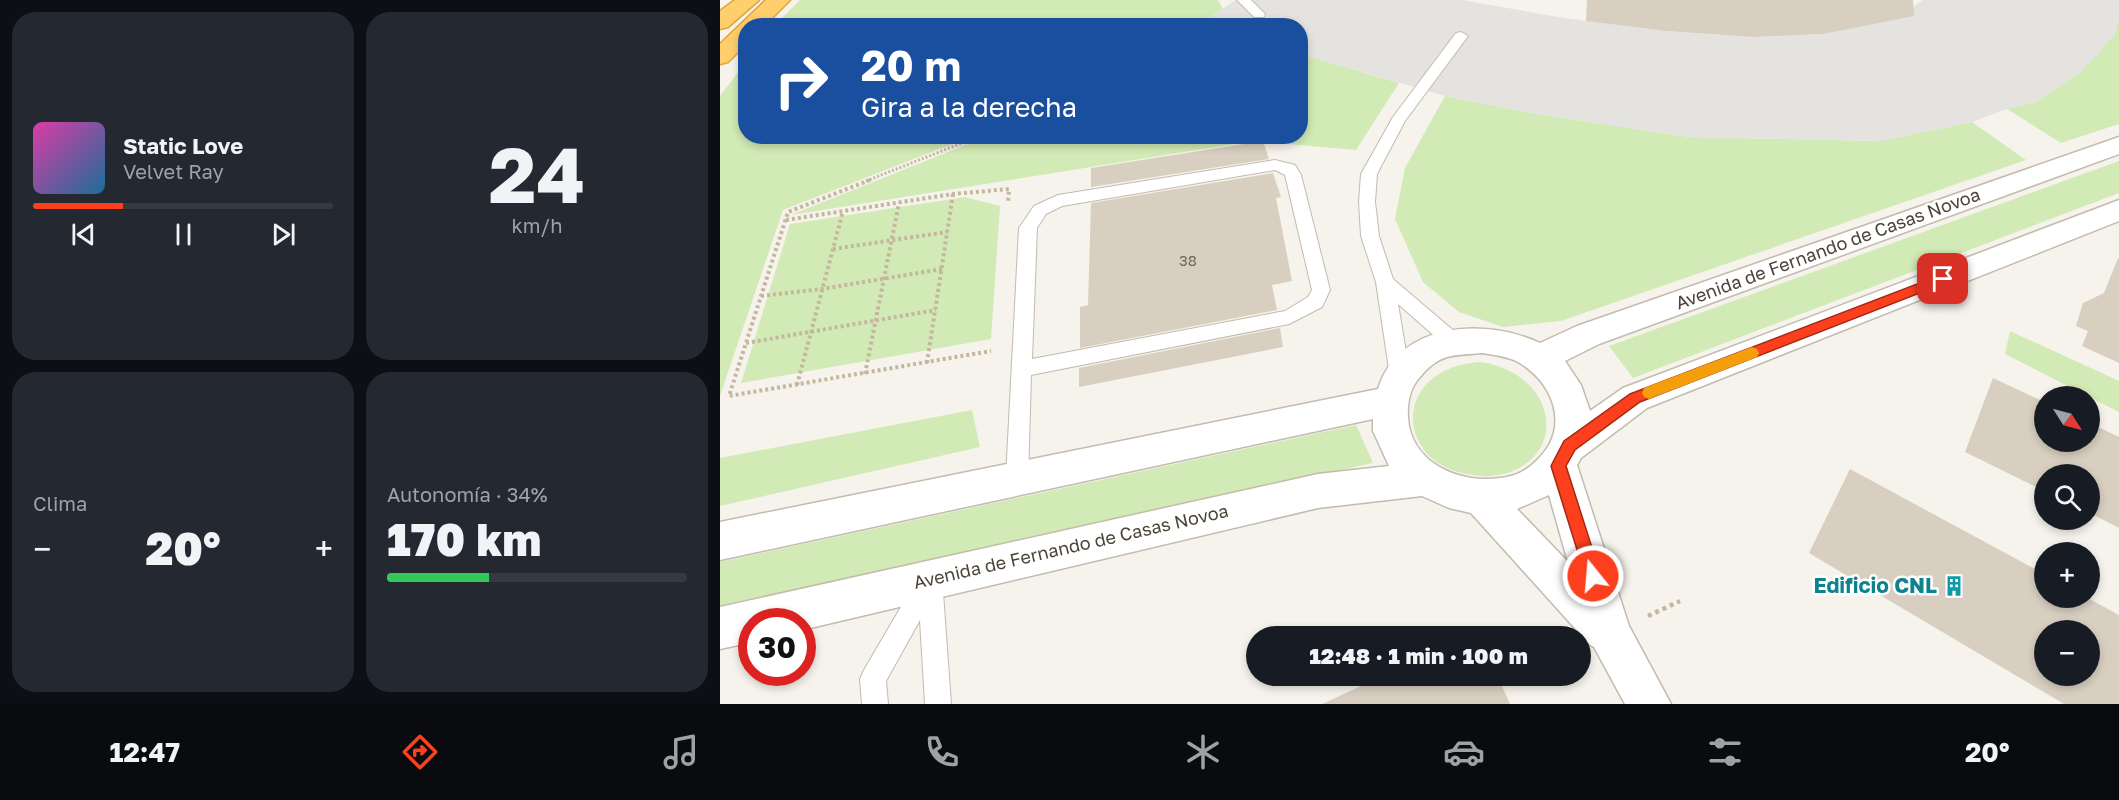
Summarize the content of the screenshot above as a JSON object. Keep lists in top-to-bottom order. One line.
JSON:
{"streets":{"street":["Avenida de Fernando de Casas Novoa"]},"places":{"building":["Edificio CNL"]},"house_numbers":["38"],"north":"bottom right","page":{"tile":[["24","km/h"],"Clima",["Autonomía · 34%","170 km"]],"turn":["20 m","Gira a la derecha"],"song":["Static Love","Velvet Ray"],"map_buttons":["+","−"],"heat":["−","20°","+"],"limit":"30","trip":"12:48 · 1 min · 100 m","tabs":["12:47","20°"]}}
